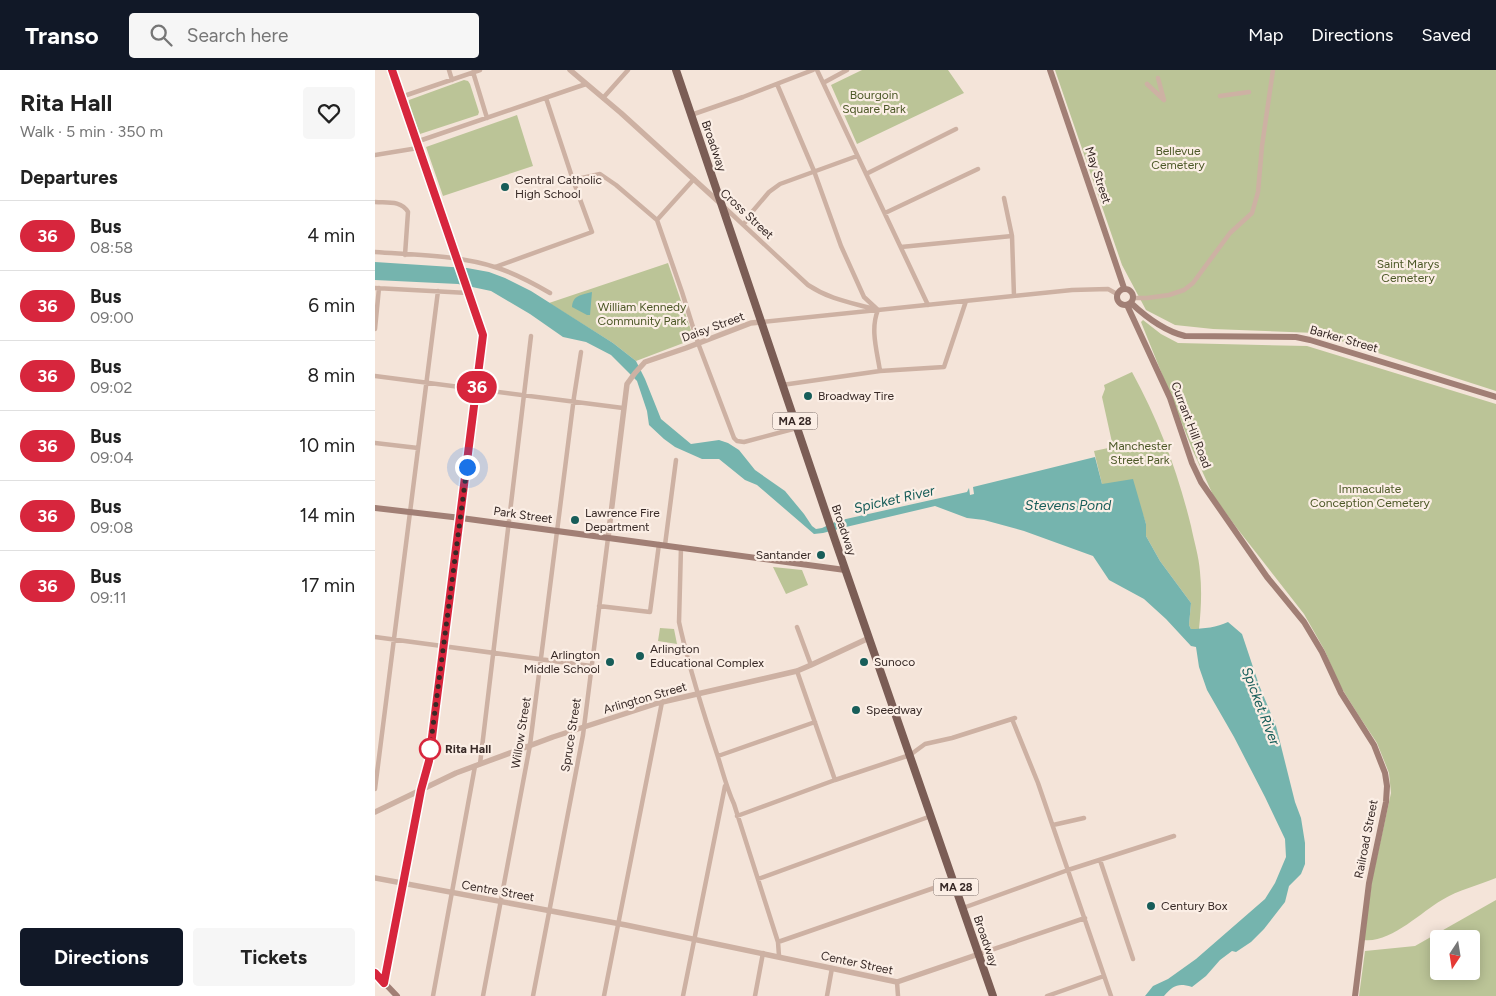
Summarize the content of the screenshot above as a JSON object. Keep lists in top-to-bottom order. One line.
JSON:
{"streets":{"main road":["Broadway","May Street","Barker Street","MA 28","Currant Hill Road","Park Street","Railroad Street"],"street":["Cross Street","Daisy Street","Arlington Street","Willow Street","Spruce Street","Centre Street","Center Street"]},"crossings":[["Broadway","Cross Street"],["Broadway","Daisy Street"],["Broadway","Park Street"],["Broadway","Arlington Street"],["Broadway","Center Street"],["Daisy Street","Spruce Street"],["Barker Street","Currant Hill Road"],["Currant Hill Road","Railroad Street"],["Park Street","Willow Street"],["Park Street","Spruce Street"],["Arlington Street","Willow Street"],["Arlington Street","Spruce Street"],["Willow Street","Centre Street"],["Spruce Street","Centre Street"],["Centre Street","Center Street"]],"water":["Spicket River","Stevens Pond"],"parks":["Bourgoin Square Park","Bellevue Cemetery","Saint Marys Cemetery","William Kennedy Community Park","Manchester Street Park","Immaculate Conception Cemetery"],"places":["Central Catholic High School","Broadway Tire","Lawrence Fire Department","Santander","Arlington Educational Complex","Arlington Middle School","Sunoco","Speedway","Rita Hall","Century Box"],"lines":["bus line 36"],"north":"bottom","page":{"header":"Transo","search":"Search here","nav":["Map","Directions","Saved"],"heading":[["Rita Hall","Walk · 5 min · 350 m"],"Departures"],"on_map":"36","list":[{"mark":"36","name":"Bus","note":"08:58","value":"4 min"},{"mark":"36","name":"Bus","note":"09:00","value":"6 min"},{"mark":"36","name":"Bus","note":"09:02","value":"8 min"},{"mark":"36","name":"Bus","note":"09:04","value":"10 min"},{"mark":"36","name":"Bus","note":"09:08","value":"14 min"},{"mark":"36","name":"Bus","note":"09:11","value":"17 min"}],"buttons":["Directions","Tickets"]}}
